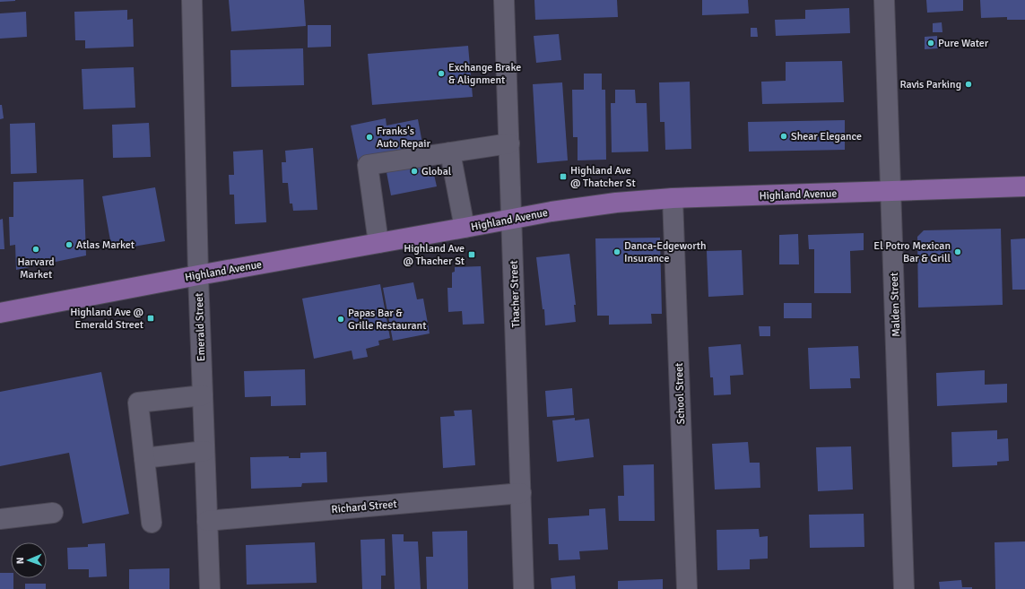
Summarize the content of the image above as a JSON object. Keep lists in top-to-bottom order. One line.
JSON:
{"streets":{"main road":["Highland Avenue"],"street":["Thacher Street","Malden Street","Emerald Street","School Street","Richard Street"]},"crossings":[["Highland Avenue","Thacher Street"],["Highland Avenue","Malden Street"],["Highland Avenue","Emerald Street"],["Highland Avenue","School Street"],["Thacher Street","Richard Street"],["Emerald Street","Richard Street"]],"places":{"other":["Pure Water","Exchange Brake & Alignment","Ravis Parking","Shear Elegance","Franks's Auto Repair","Global","Atlas Market","Harvard Market","Danca-Edgeworth Insurance","El Potro Mexican Bar & Grill","Papas Bar & Grille Restaurant"],"transit":["Highland Ave @ Thatcher St","Highland Ave @ Thacher St","Highland Ave @ Emerald Street"]},"north":"left"}
